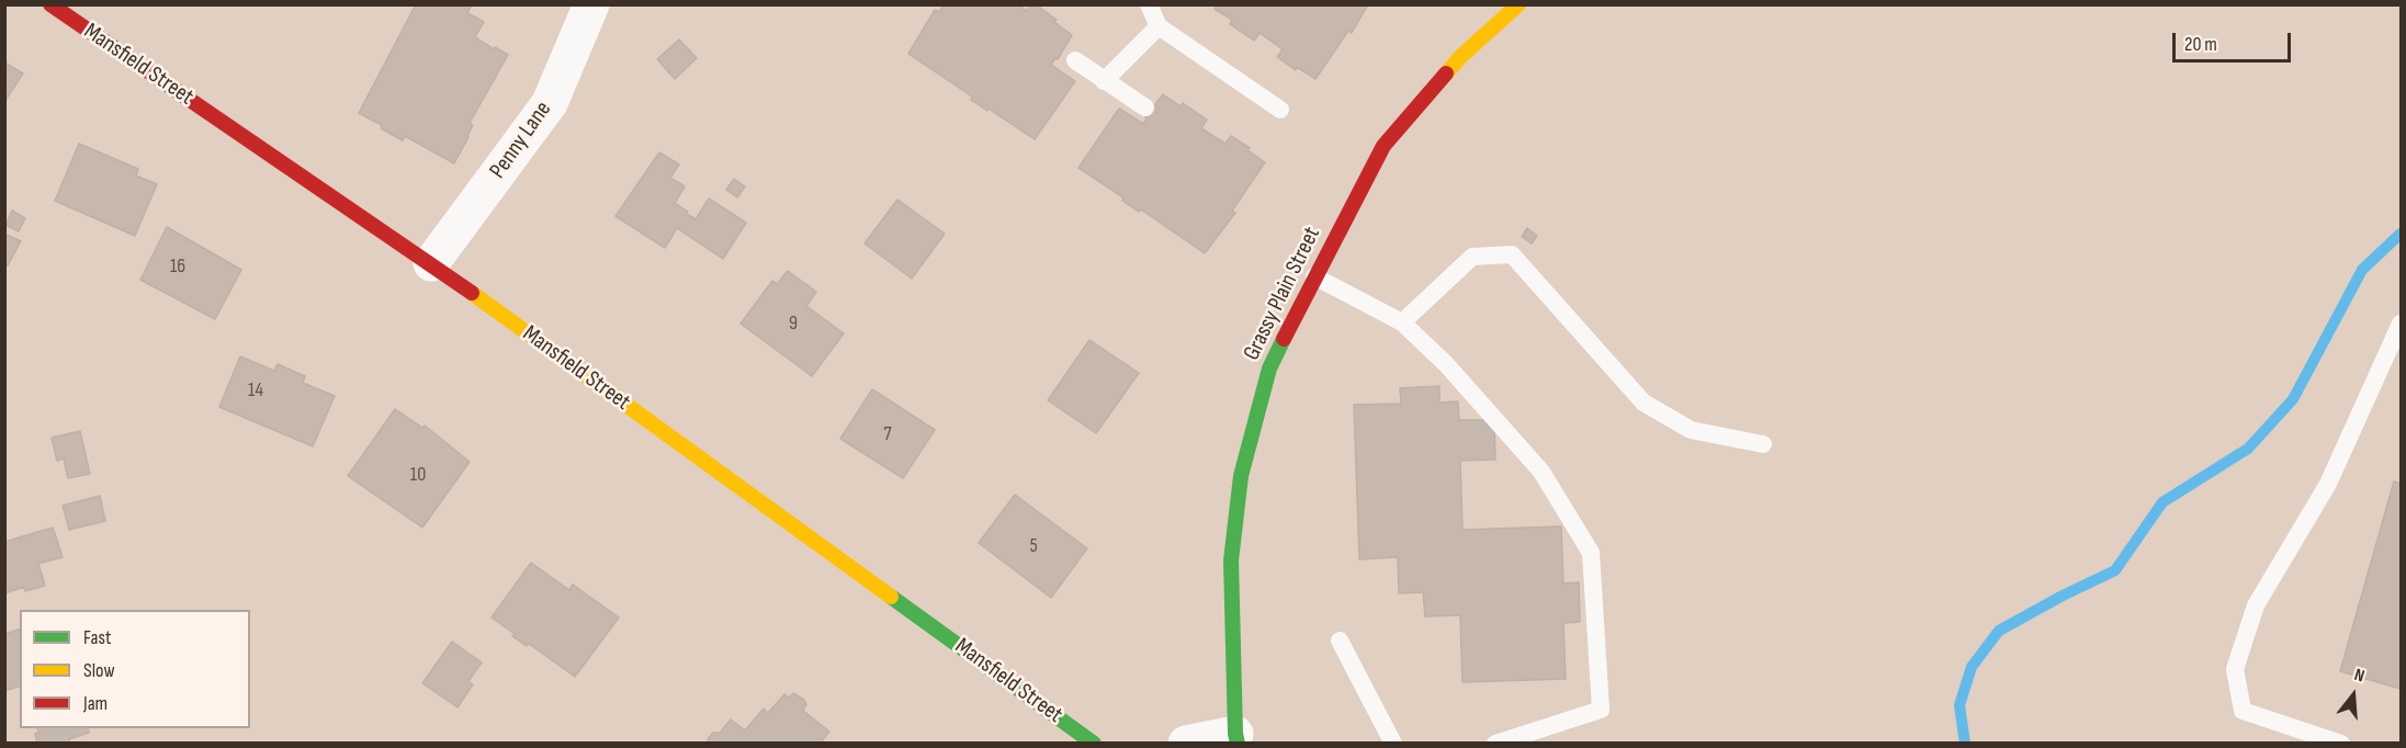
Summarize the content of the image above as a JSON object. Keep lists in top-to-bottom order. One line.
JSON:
{"streets":{"street":["Mansfield Street","Penny Lane","Grassy Plain Street"]},"crossings":[["Mansfield Street","Penny Lane"]],"house_numbers":["16","9","14","7","10","5"],"legend":["Fast","Slow","Jam"],"scale_bar":"20 m","north":"top"}
